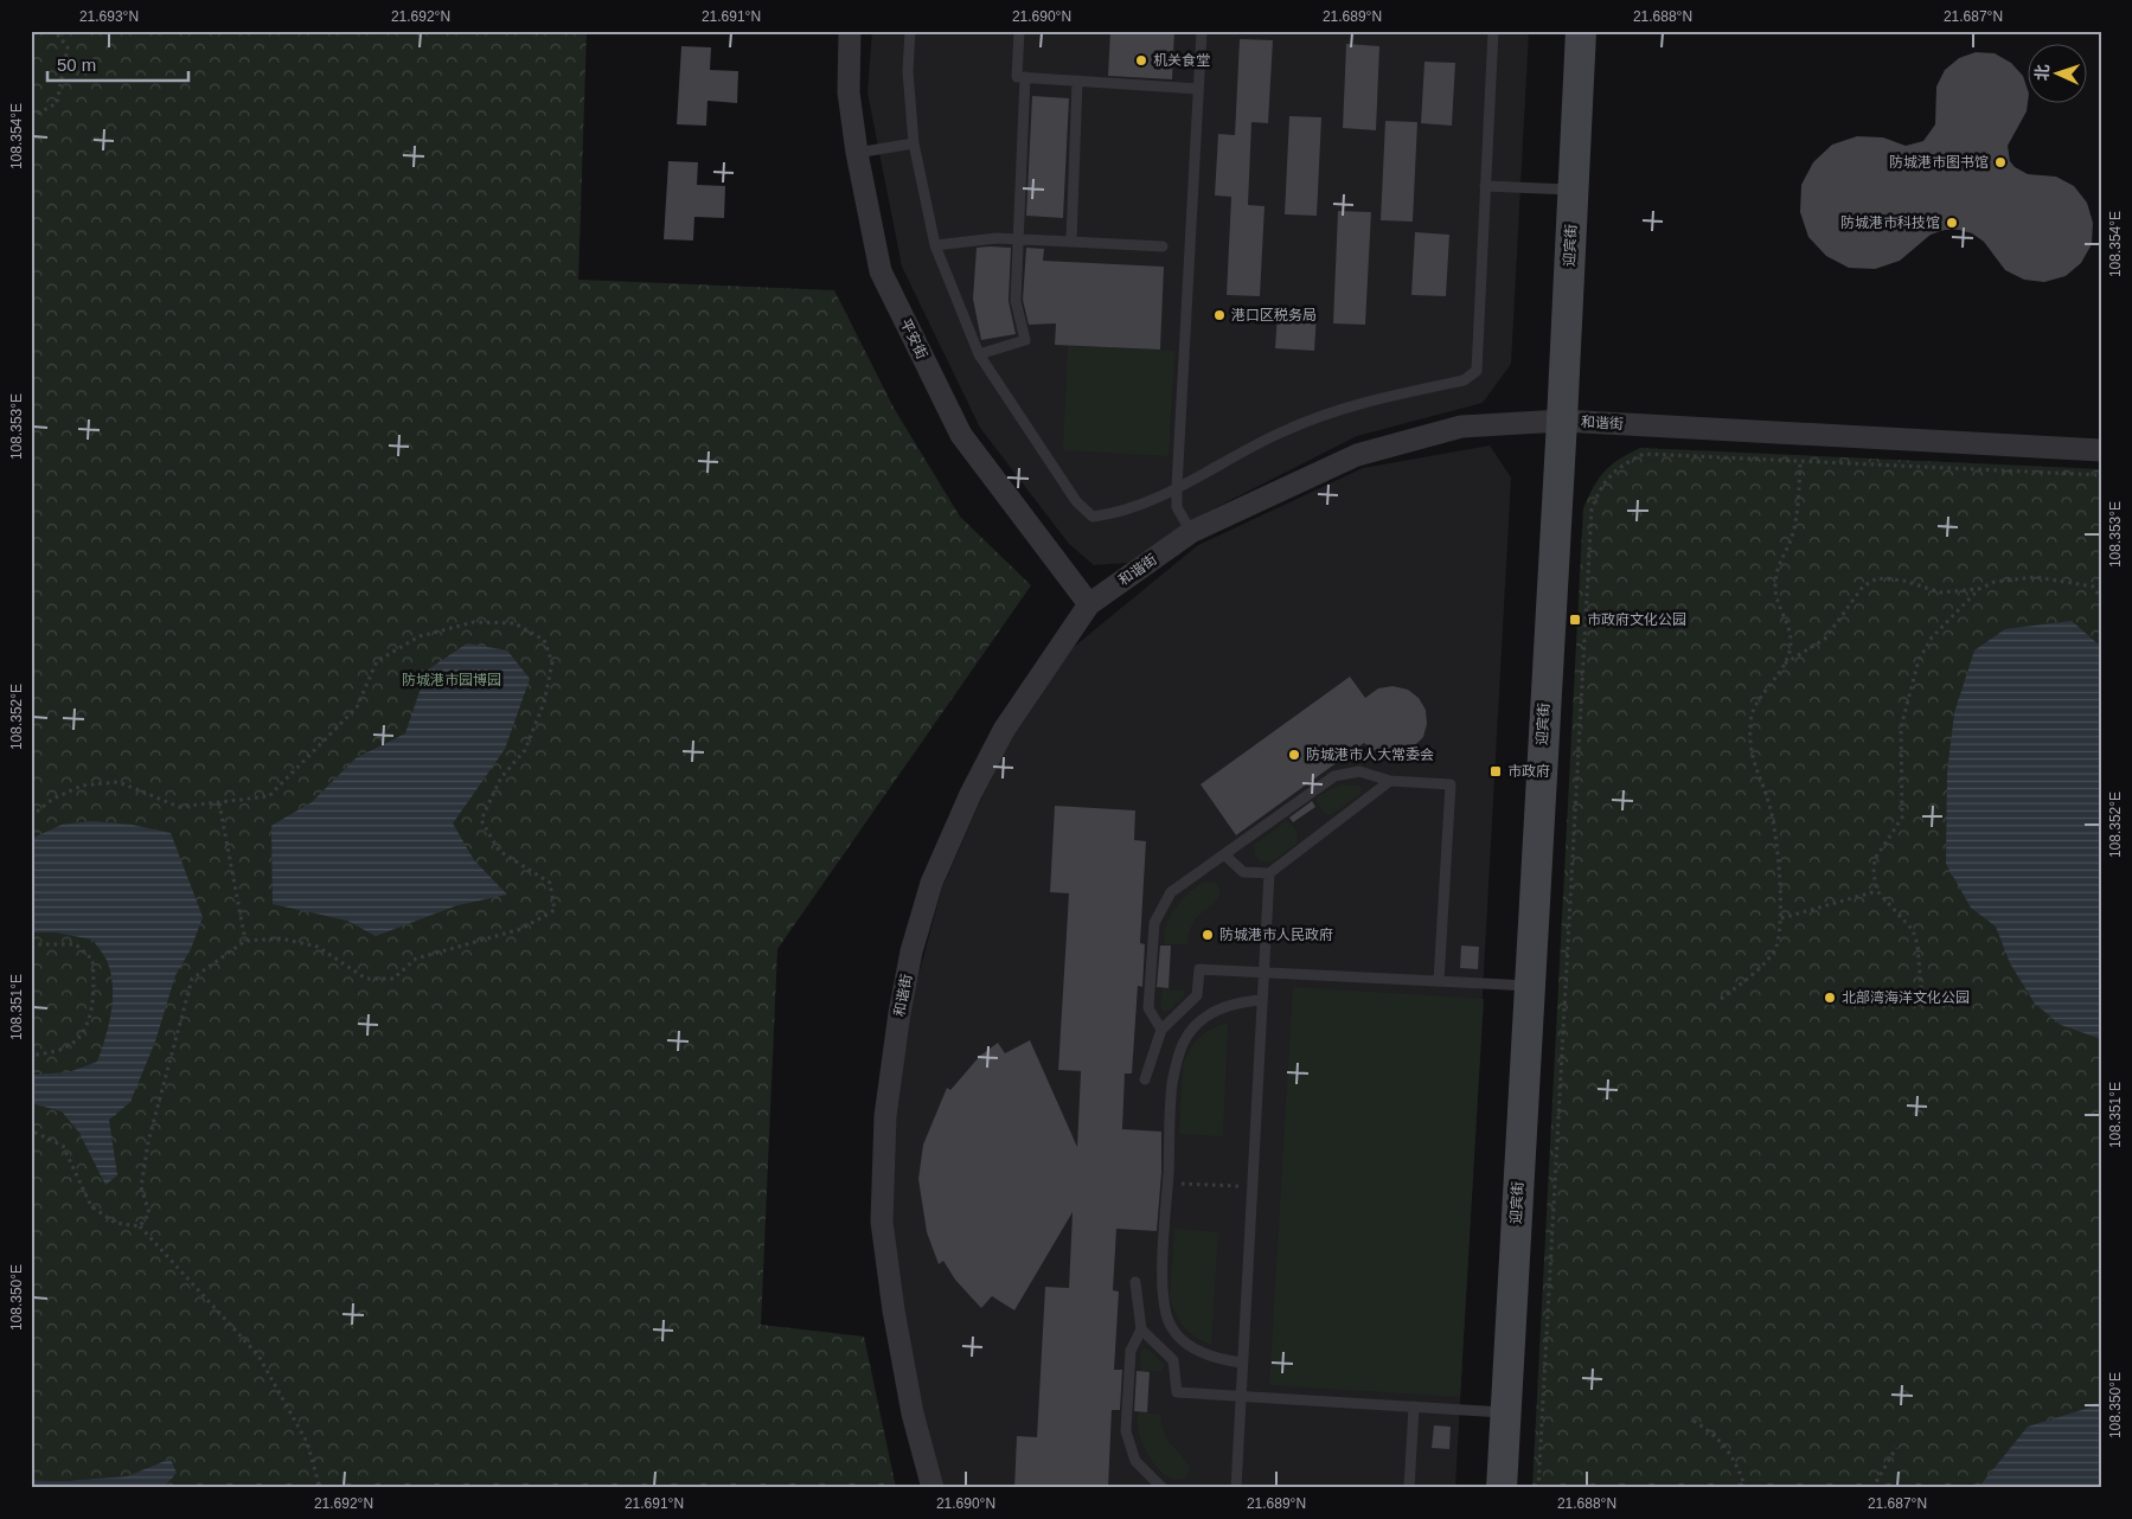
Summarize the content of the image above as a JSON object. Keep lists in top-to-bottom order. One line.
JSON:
{"streets":{"main road":["迎宾街"],"street":["平安街","和谐街"]},"crossings":[["迎宾街","和谐街"],["平安街","和谐街"]],"parks":["防城港市园博园"],"places":{"other":["机关食堂","防城港市图书馆","防城港市科技馆","港口区税务局","防城港市人大常委会","防城港市人民政府","北部湾海洋文化公园"],"transit":["市政府文化公园","市政府"]},"scale_bar":"50 m","north":"left","coordinates":["21.693°N","21.692°N","21.691°N","21.690°N","21.689°N","21.688°N","21.687°N","108.354°E","108.353°E","108.352°E","108.351°E","108.350°E"]}
